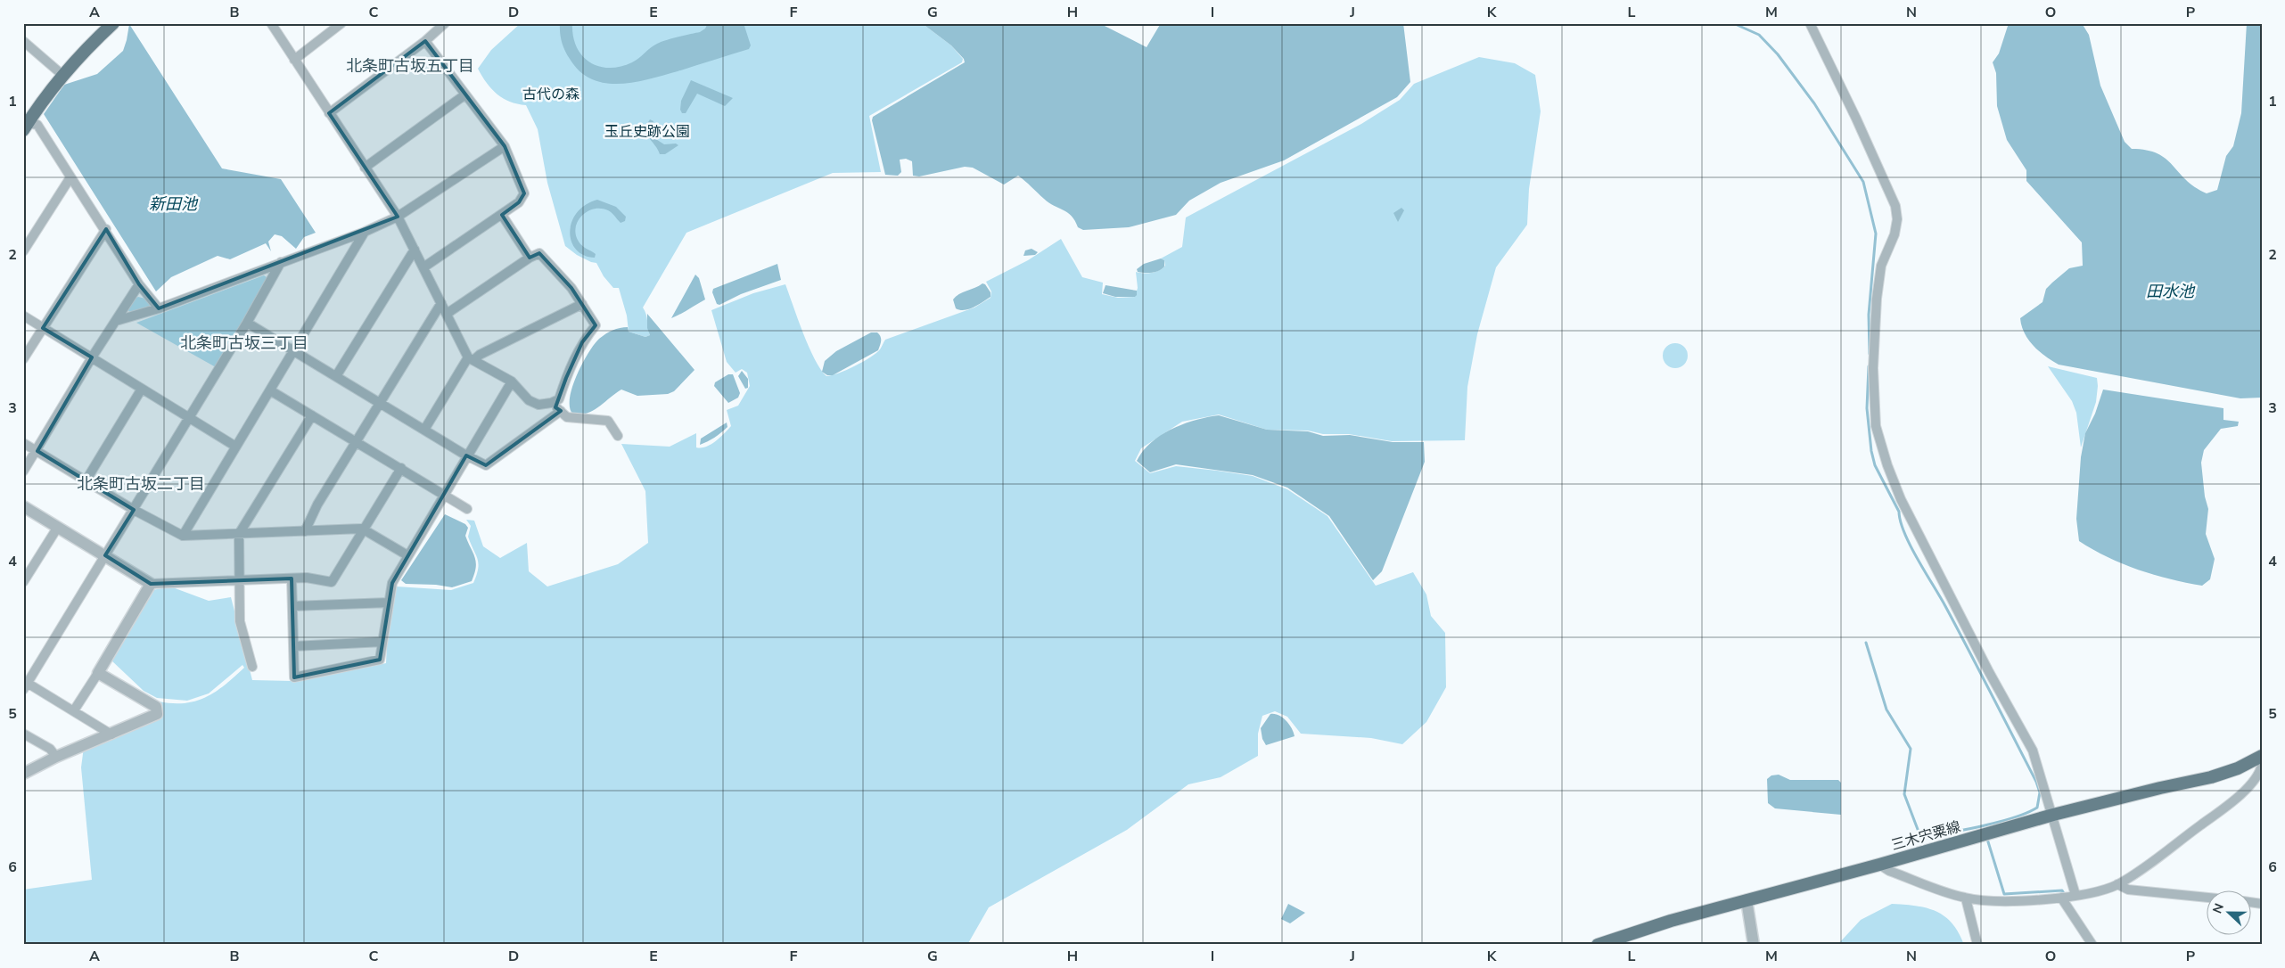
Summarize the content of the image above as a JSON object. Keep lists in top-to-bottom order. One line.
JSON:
{"streets":{"main road":["三木宍粟線"]},"districts":["北条町古坂五丁目","北条町古坂三丁目","北条町古坂二丁目"],"water":["新田池","田水池"],"parks":["古代の森","玉丘史跡公園"],"north":"left","grid":{"columns":["A","B","C","D","E","F","G","H","I","J","K","L","M","N","O","P"],"rows":["1","2","3","4","5","6"]}}
